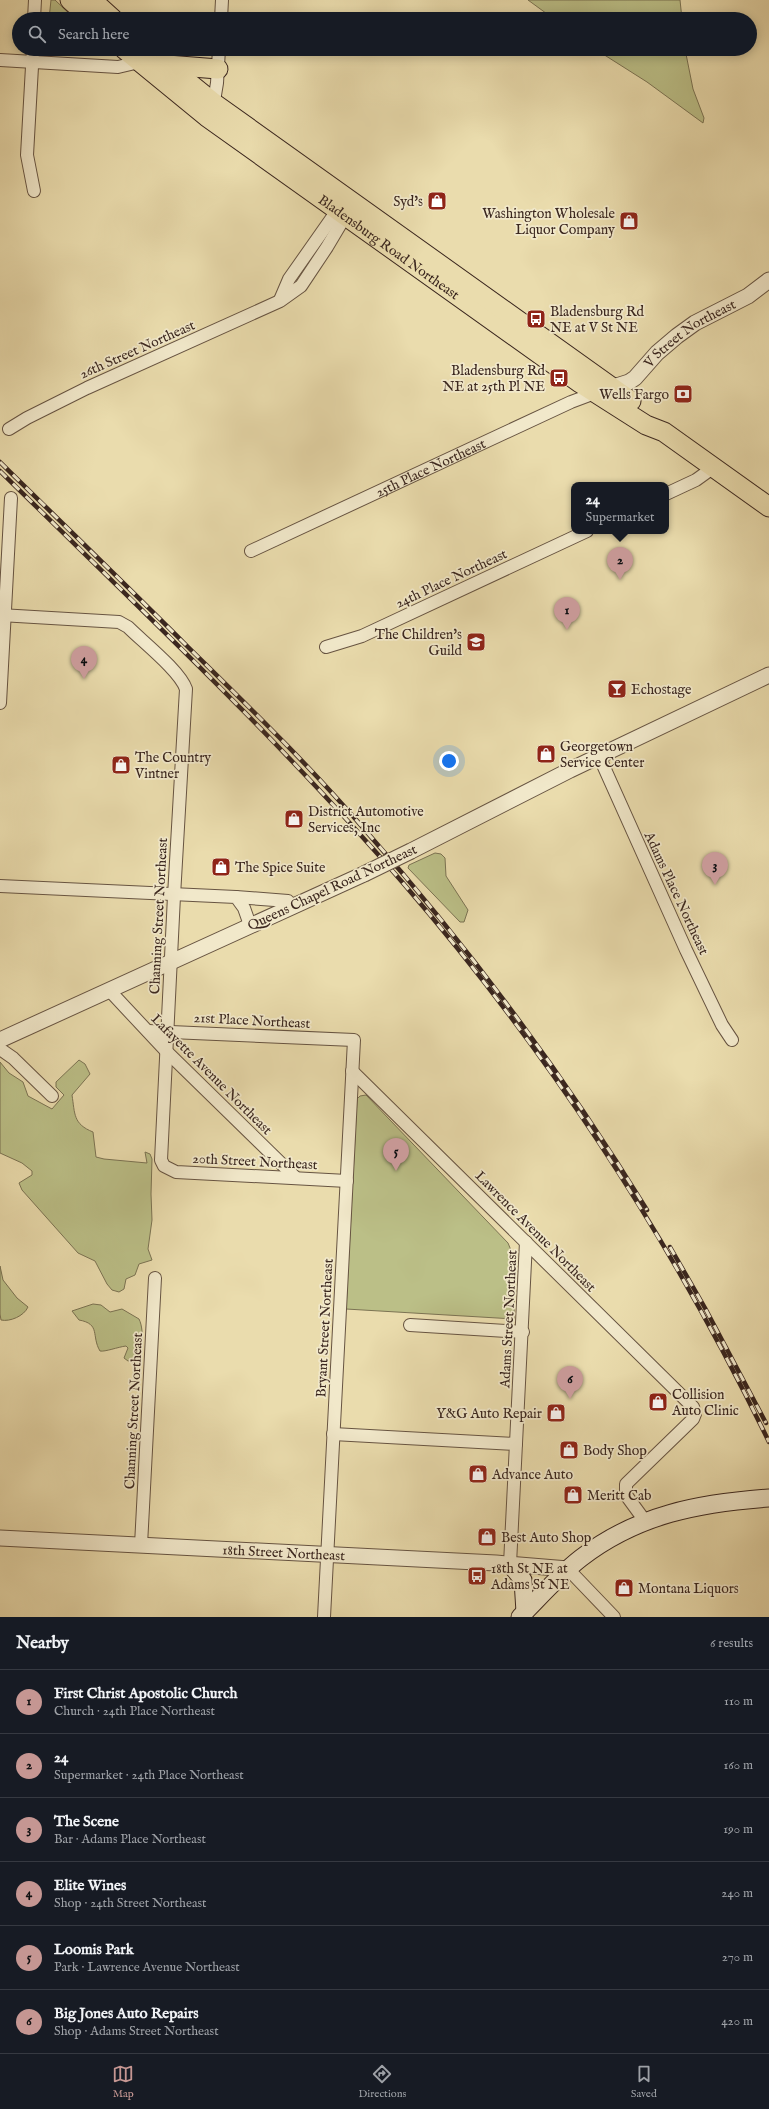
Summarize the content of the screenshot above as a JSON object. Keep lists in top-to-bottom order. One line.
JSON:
{"streets":{"main road":["Bladensburg Road Northeast"],"street":["V Street Northeast","26th Street Northeast","25th Place Northeast","24th Place Northeast","Queens Chapel Road Northeast","Adams Place Northeast","Channing Street Northeast","21st Place Northeast","Lafayette Avenue Northeast","20th Street Northeast","Lawrence Avenue Northeast","Adams Street Northeast","Bryant Street Northeast","18th Street Northeast"]},"crossings":[["Bladensburg Road Northeast","V Street Northeast"],["Bladensburg Road Northeast","26th Street Northeast"],["Bladensburg Road Northeast","25th Place Northeast"],["V Street Northeast","25th Place Northeast"],["Queens Chapel Road Northeast","Adams Place Northeast"],["Queens Chapel Road Northeast","Channing Street Northeast"],["Queens Chapel Road Northeast","Lafayette Avenue Northeast"],["Channing Street Northeast","21st Place Northeast"],["Channing Street Northeast","Lafayette Avenue Northeast"],["Channing Street Northeast","20th Street Northeast"],["Channing Street Northeast","18th Street Northeast"],["21st Place Northeast","Lafayette Avenue Northeast"],["21st Place Northeast","Bryant Street Northeast"],["Lafayette Avenue Northeast","20th Street Northeast"],["20th Street Northeast","Bryant Street Northeast"],["Lawrence Avenue Northeast","Adams Street Northeast"],["Lawrence Avenue Northeast","Bryant Street Northeast"],["Adams Street Northeast","18th Street Northeast"],["Bryant Street Northeast","18th Street Northeast"]],"places":{"shop":["Syd's","Washington Wholesale Liquor Company","Georgetown Service Center","The Country Vintner","District Automotive Services, Inc","The Spice Suite","Collision Auto Clinic","Y&G Auto Repair","Body Shop","Advance Auto","Meritt Cab","Best Auto Shop","Montana Liquors"],"bus stop":["Bladensburg Rd NE at V St NE","Bladensburg Rd NE at 25th Pl NE","18th St NE at Adams St NE"],"bank":["Wells Fargo"],"school or university":["The Children's Guild"],"bar":["Echostage"]},"page":{"search":"Search here","popup":["24","Supermarket"],"pins":["2","1","4","3","5","6"],"heading":["Nearby","6 results"],"list":[{"mark":"1","name":"First Christ Apostolic Church","note":"Church · 24th Place Northeast","value":"110 m"},{"mark":"2","name":"24","note":"Supermarket · 24th Place Northeast","value":"160 m"},{"mark":"3","name":"The Scene","note":"Bar · Adams Place Northeast","value":"190 m"},{"mark":"4","name":"Elite Wines","note":"Shop · 24th Street Northeast","value":"240 m"},{"mark":"5","name":"Loomis Park","note":"Park · Lawrence Avenue Northeast","value":"270 m"},{"mark":"6","name":"Big Jones Auto Repairs","note":"Shop · Adams Street Northeast","value":"420 m"}],"nav":["Map","Directions","Saved"]}}
